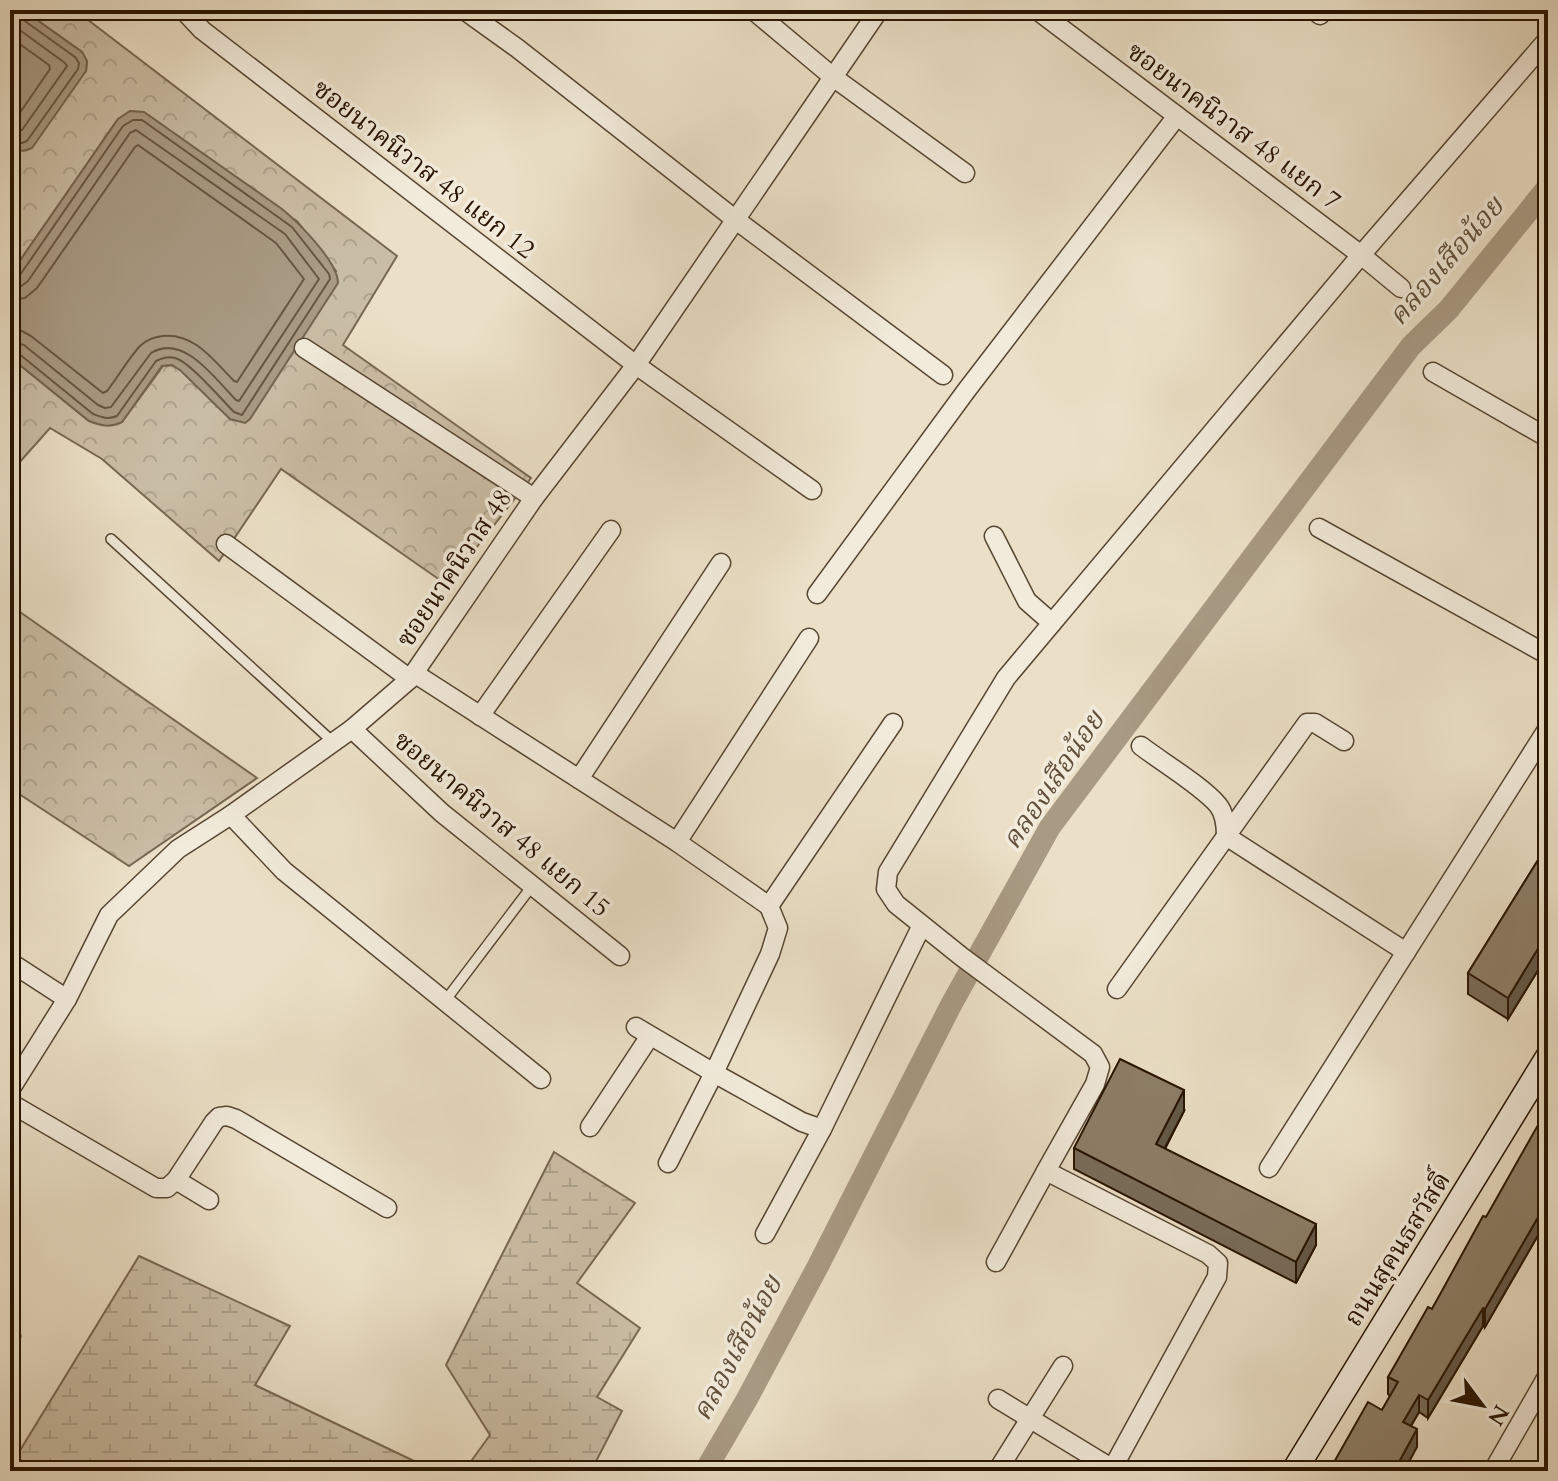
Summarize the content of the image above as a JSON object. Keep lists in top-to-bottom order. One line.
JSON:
{"streets":{"main road":["ถนนสุคนธสวัสดิ์"],"street":["ซอยนาคนิวาส 48 แยก 7","ซอยนาคนิวาส 48 แยก 12","ซอยนาคนิวาส 48","ซอยนาคนิวาส 48 แยก 15"]},"crossings":[["ซอยนาคนิวาส 48 แยก 12","ซอยนาคนิวาส 48"],["ซอยนาคนิวาส 48","ซอยนาคนิวาส 48 แยก 15"]],"water":["คลองเสือน้อย"],"north":"bottom right"}
